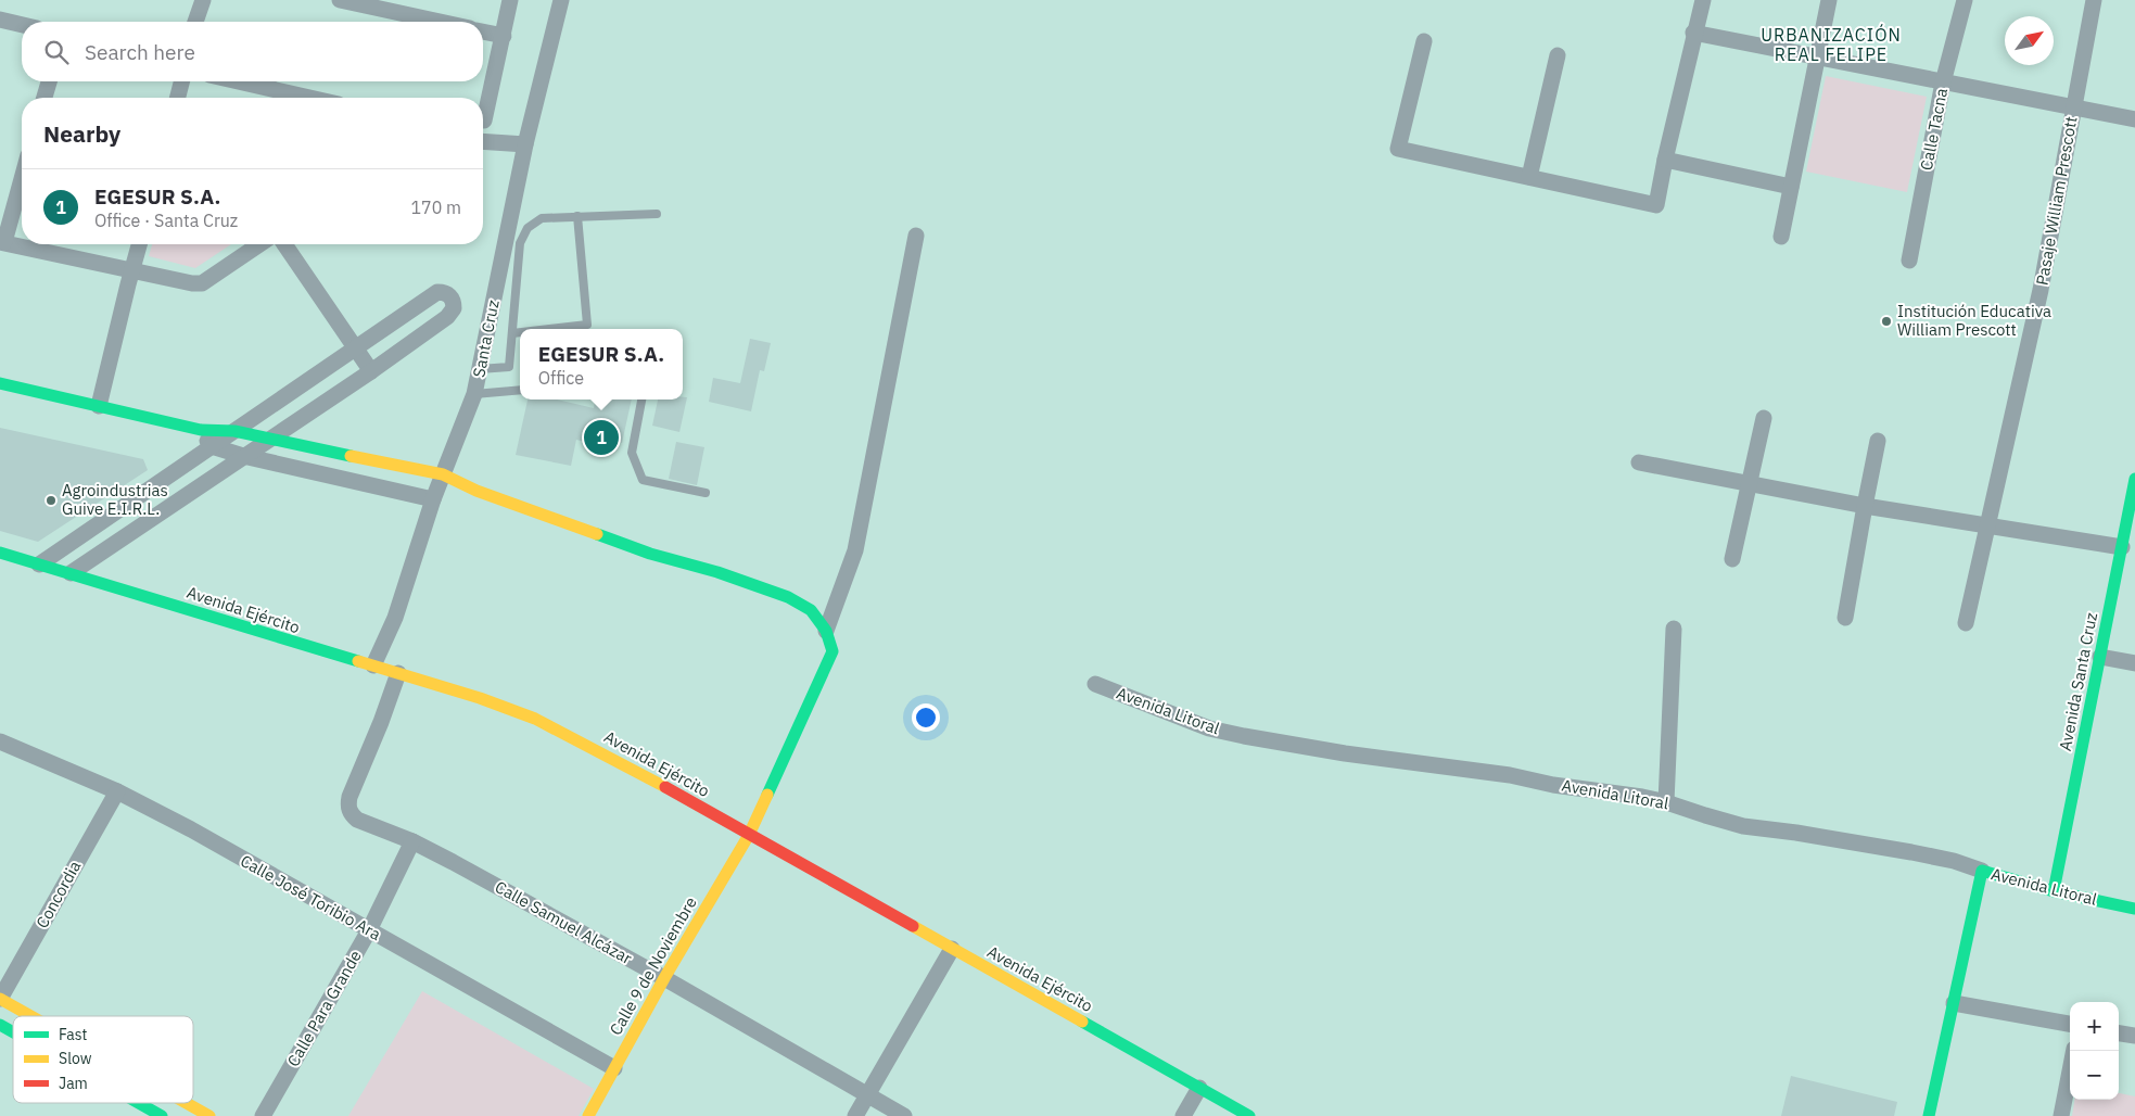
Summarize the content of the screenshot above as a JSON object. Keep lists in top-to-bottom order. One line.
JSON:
{"streets":{"street":["Calle Tacna","Pasaje William Prescott","Santa Cruz","Avenida Ejército","Avenida Santa Cruz","Avenida Litoral","Concordia","Calle José Toribio Ara","Calle Samuel Alcázar","Calle 9 de Noviembre","Calle Para Grande"]},"crossings":[["Santa Cruz","Avenida Ejército"],["Avenida Ejército","Calle Samuel Alcázar"],["Avenida Ejército","Calle 9 de Noviembre"],["Avenida Santa Cruz","Avenida Litoral"],["Concordia","Calle José Toribio Ara"],["Calle José Toribio Ara","Calle 9 de Noviembre"],["Calle José Toribio Ara","Calle Para Grande"],["Calle Samuel Alcázar","Calle 9 de Noviembre"],["Calle Samuel Alcázar","Calle Para Grande"]],"districts":["URBANIZACIÓN REAL FELIPE"],"places":["Institución Educativa William Prescott","Agroindustrias Guive E.I.R.L."],"legend":["Fast","Slow","Jam"],"north":"top right","page":{"search":"Search here","heading":"Nearby","list":[{"mark":"1","name":"EGESUR S.A.","note":"Office · Santa Cruz","value":"170 m"}],"popup":["EGESUR S.A.","Office"],"pins":"1","map_buttons":["+","−"]}}
